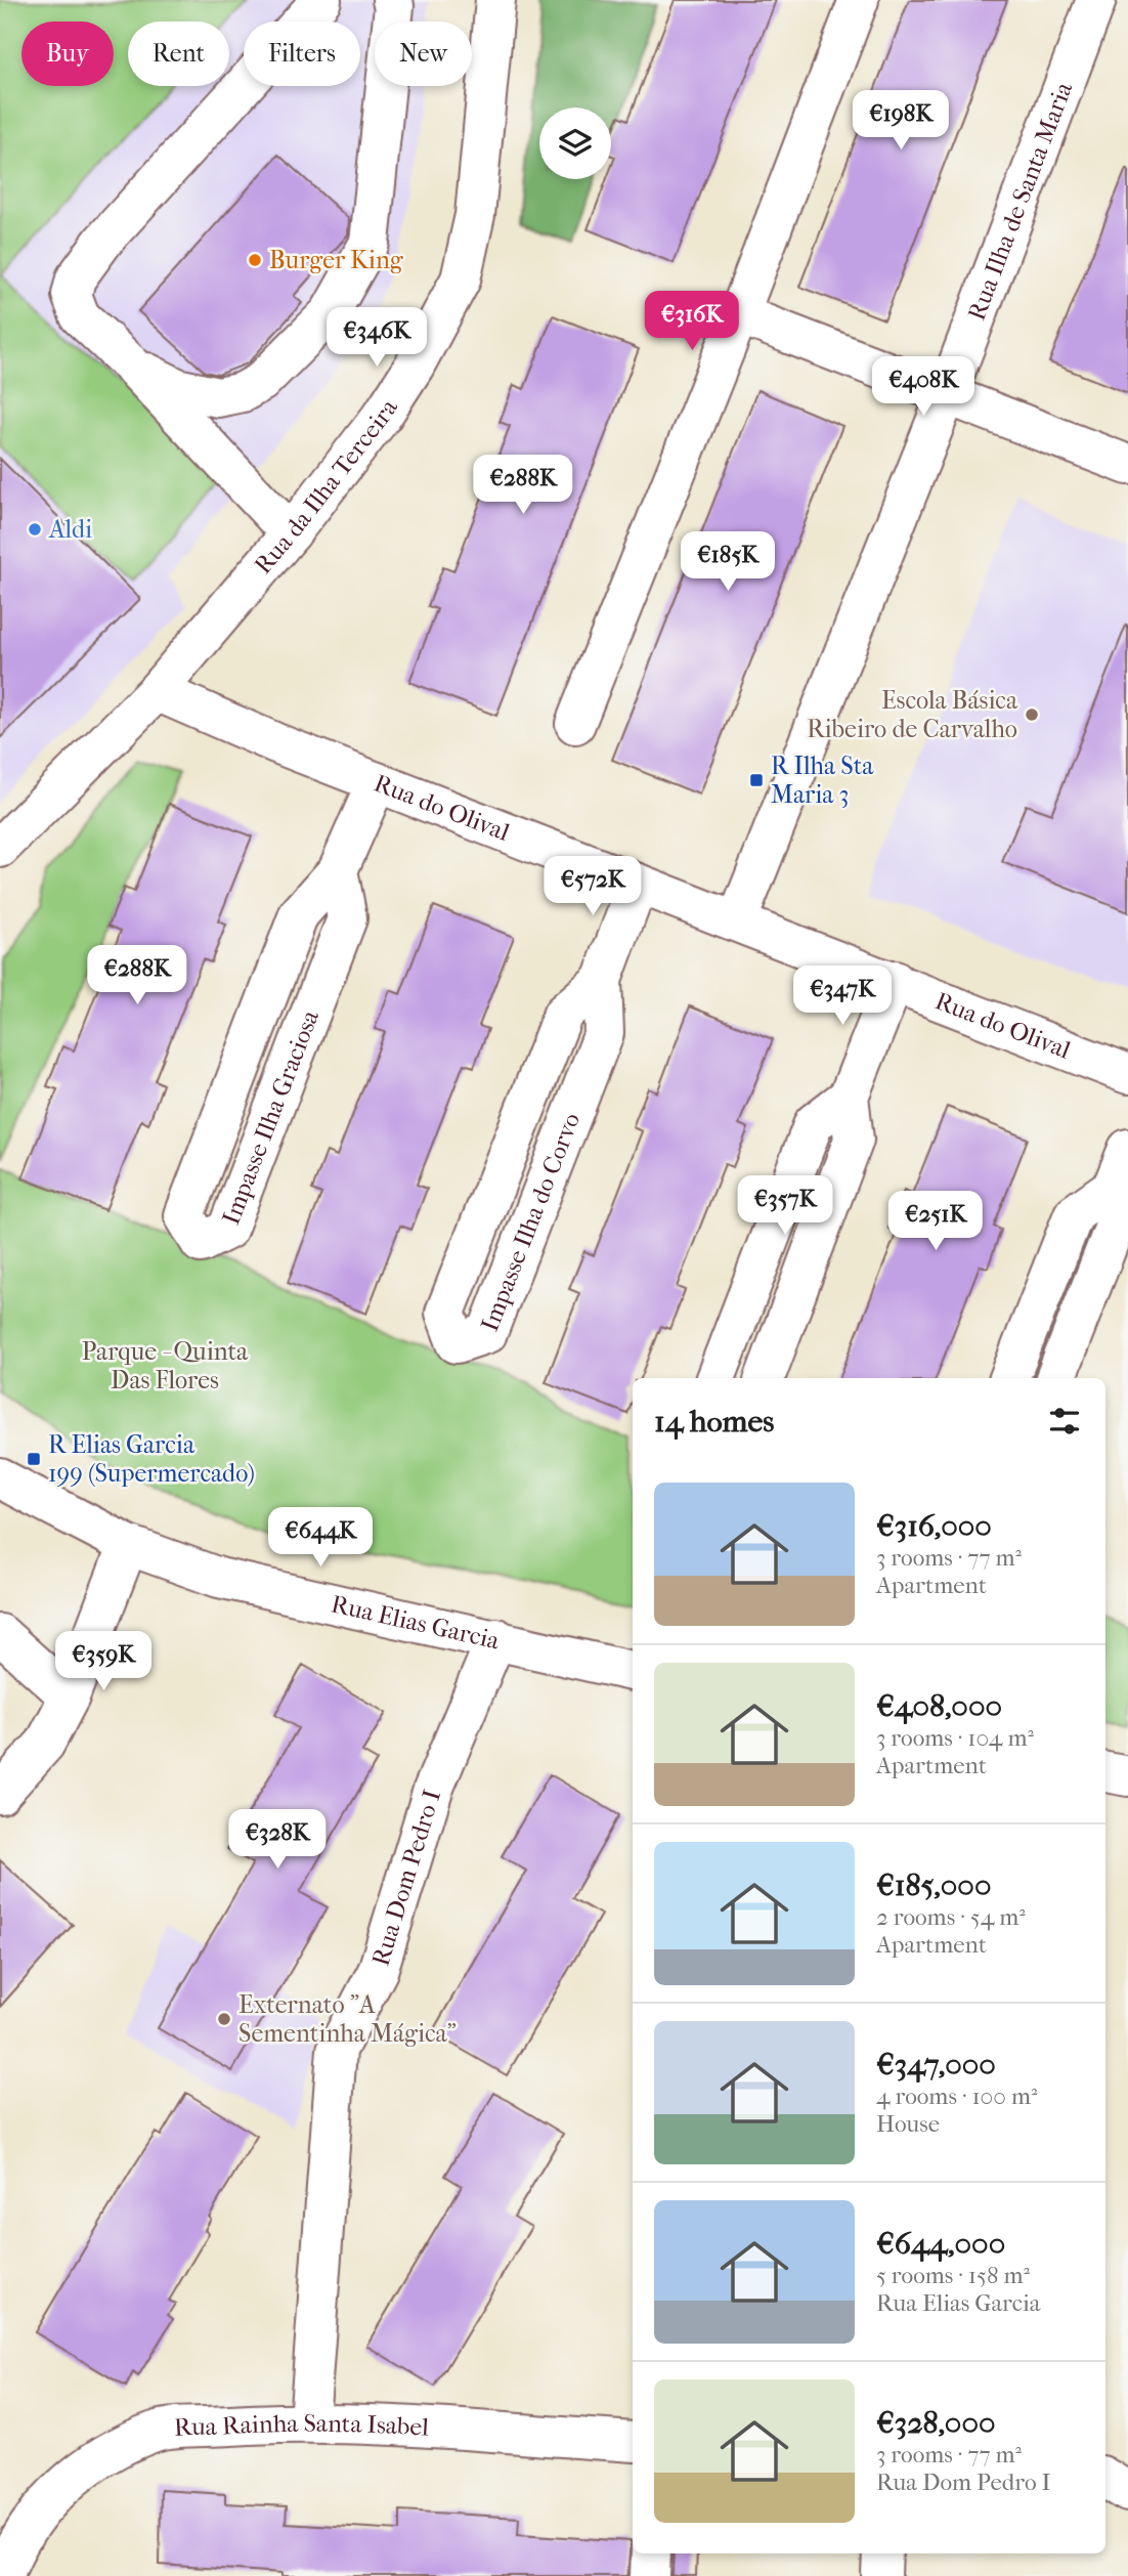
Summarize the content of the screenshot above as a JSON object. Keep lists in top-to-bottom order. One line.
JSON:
{"streets":{"street":["Rua Ilha de Santa Maria","Rua da Ilha Terceira","Rua do Olival","Impasse Ilha Graciosa","Impasse Ilha do Corvo","Rua Elias Garcia","Rua Dom Pedro I","Rua Rainha Santa Isabel"]},"crossings":[["Rua Ilha de Santa Maria","Rua do Olival"],["Rua da Ilha Terceira","Rua do Olival"],["Rua do Olival","Impasse Ilha Graciosa"],["Rua do Olival","Impasse Ilha do Corvo"],["Rua Elias Garcia","Rua Dom Pedro I"],["Rua Dom Pedro I","Rua Rainha Santa Isabel"]],"parks":["Parque - Quinta Das Flores"],"places":{"other":["Burger King","Aldi","Escola Básica Ribeiro de Carvalho","Externato \"A Sementinha Mágica\""],"transit":["R Ilha Sta Maria 3","R Elias Garcia 199 (Supermercado)"]},"page":{"chip":["Buy","Rent","Filters","New"],"price":["€198K","€316K","€346K","€408K","€288K","€185K","€572K","€288K","€347K","€357K","€251K","€644K","€359K","€328K"],"heading":"14 homes","list":[{"name":"€316,000","note":"3 rooms · 77 m² · Apartment"},{"name":"€408,000","note":"3 rooms · 104 m² · Apartment"},{"name":"€185,000","note":"2 rooms · 54 m² · Apartment"},{"name":"€347,000","note":"4 rooms · 100 m² · House"},{"name":"€644,000","note":"5 rooms · 158 m² · Rua Elias Garcia"},{"name":"€328,000","note":"3 rooms · 77 m² · Rua Dom Pedro I"}]}}
